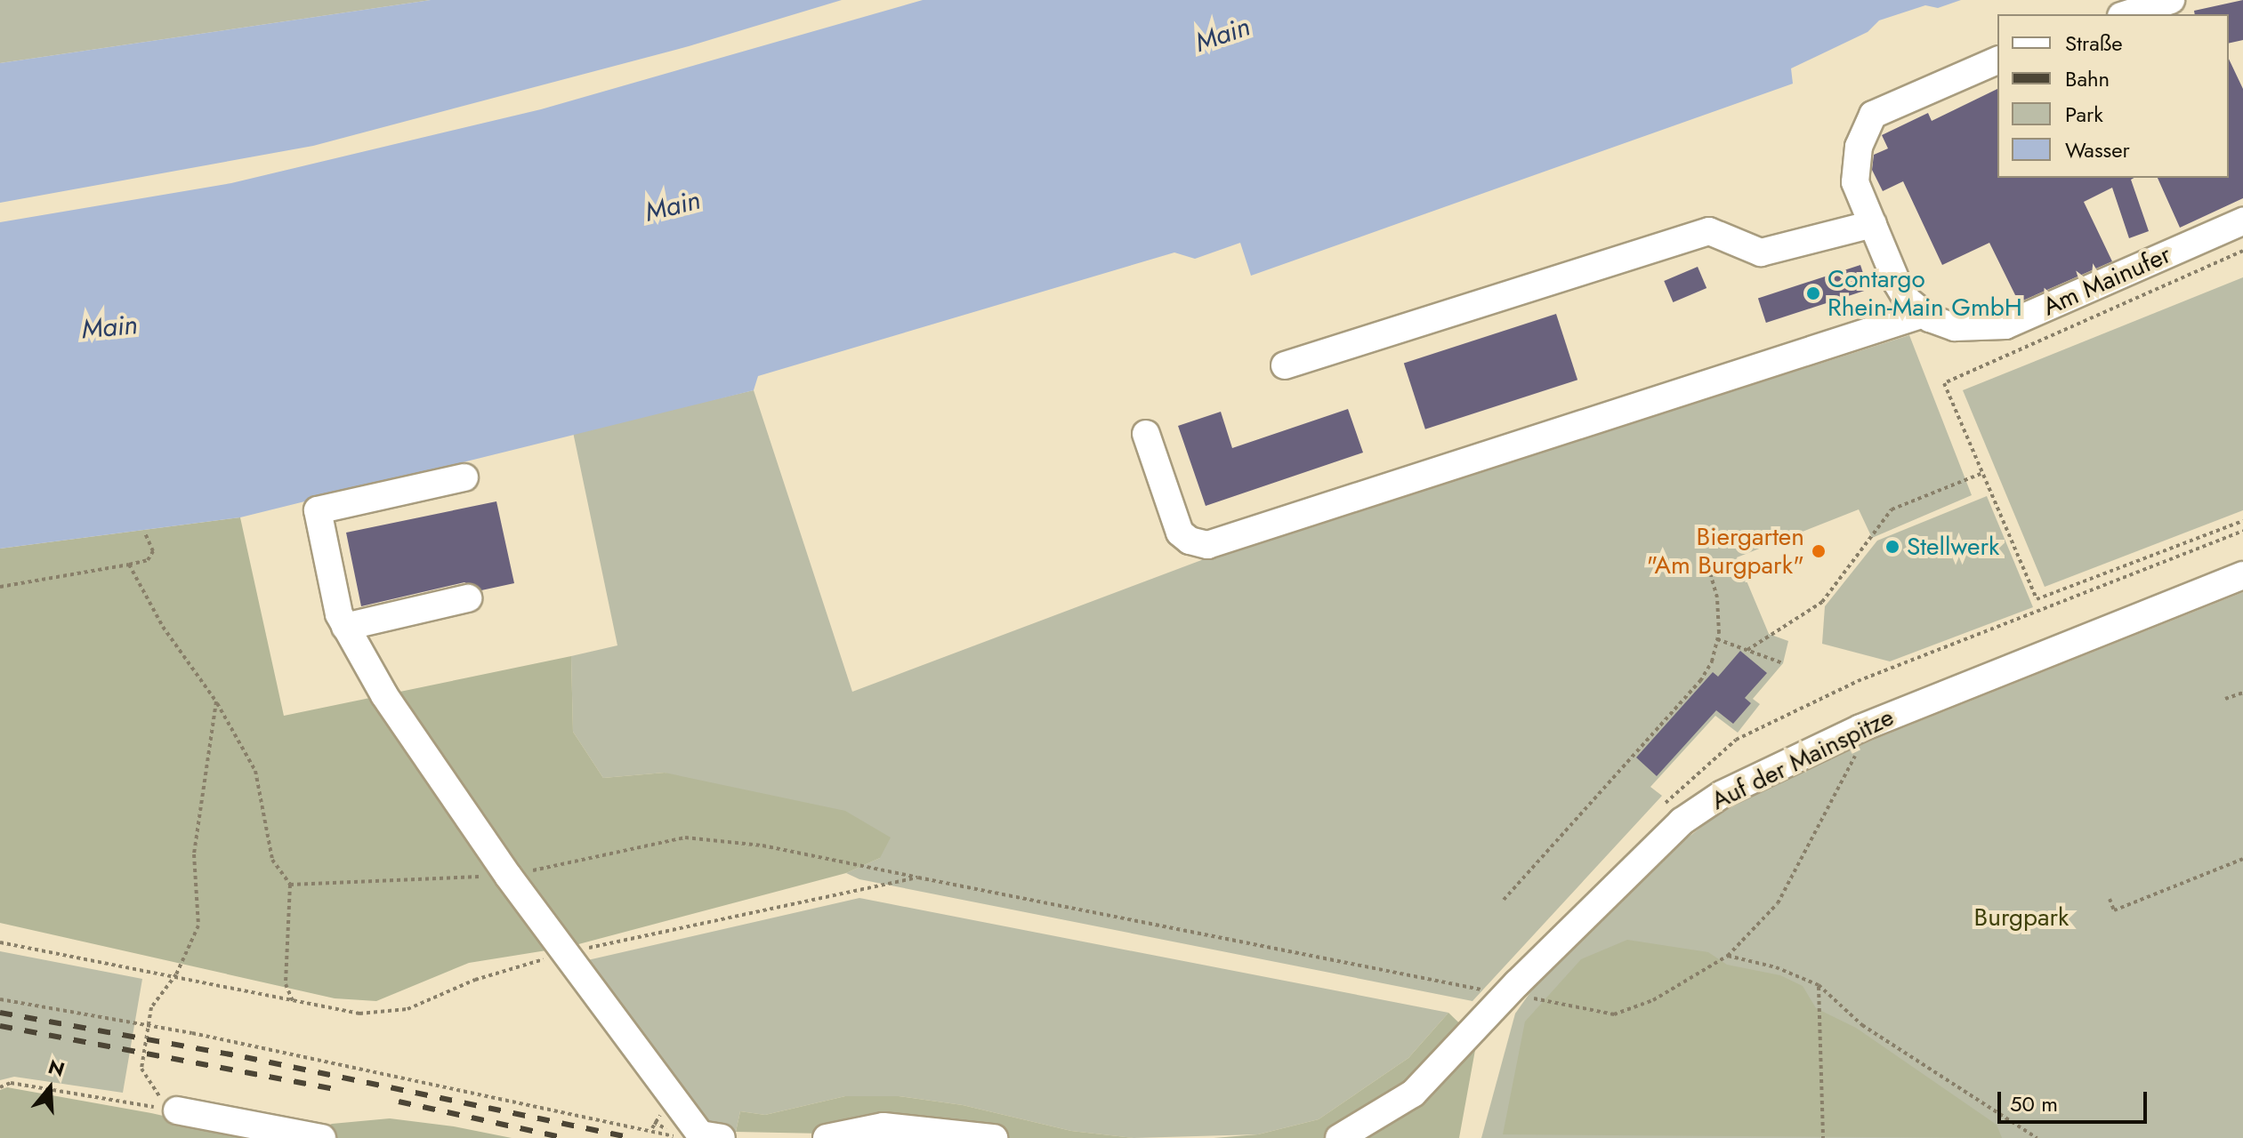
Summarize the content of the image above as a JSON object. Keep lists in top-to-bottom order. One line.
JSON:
{"streets":{"street":["Am Mainufer","Auf der Mainspitze"]},"water":["Main"],"parks":["Burgpark"],"places":["Contargo Rhein-Main GmbH","Stellwerk","Biergarten \"Am Burgpark\""],"legend":["Straße","Bahn","Park","Wasser"],"scale_bar":"50 m","north":"top"}
